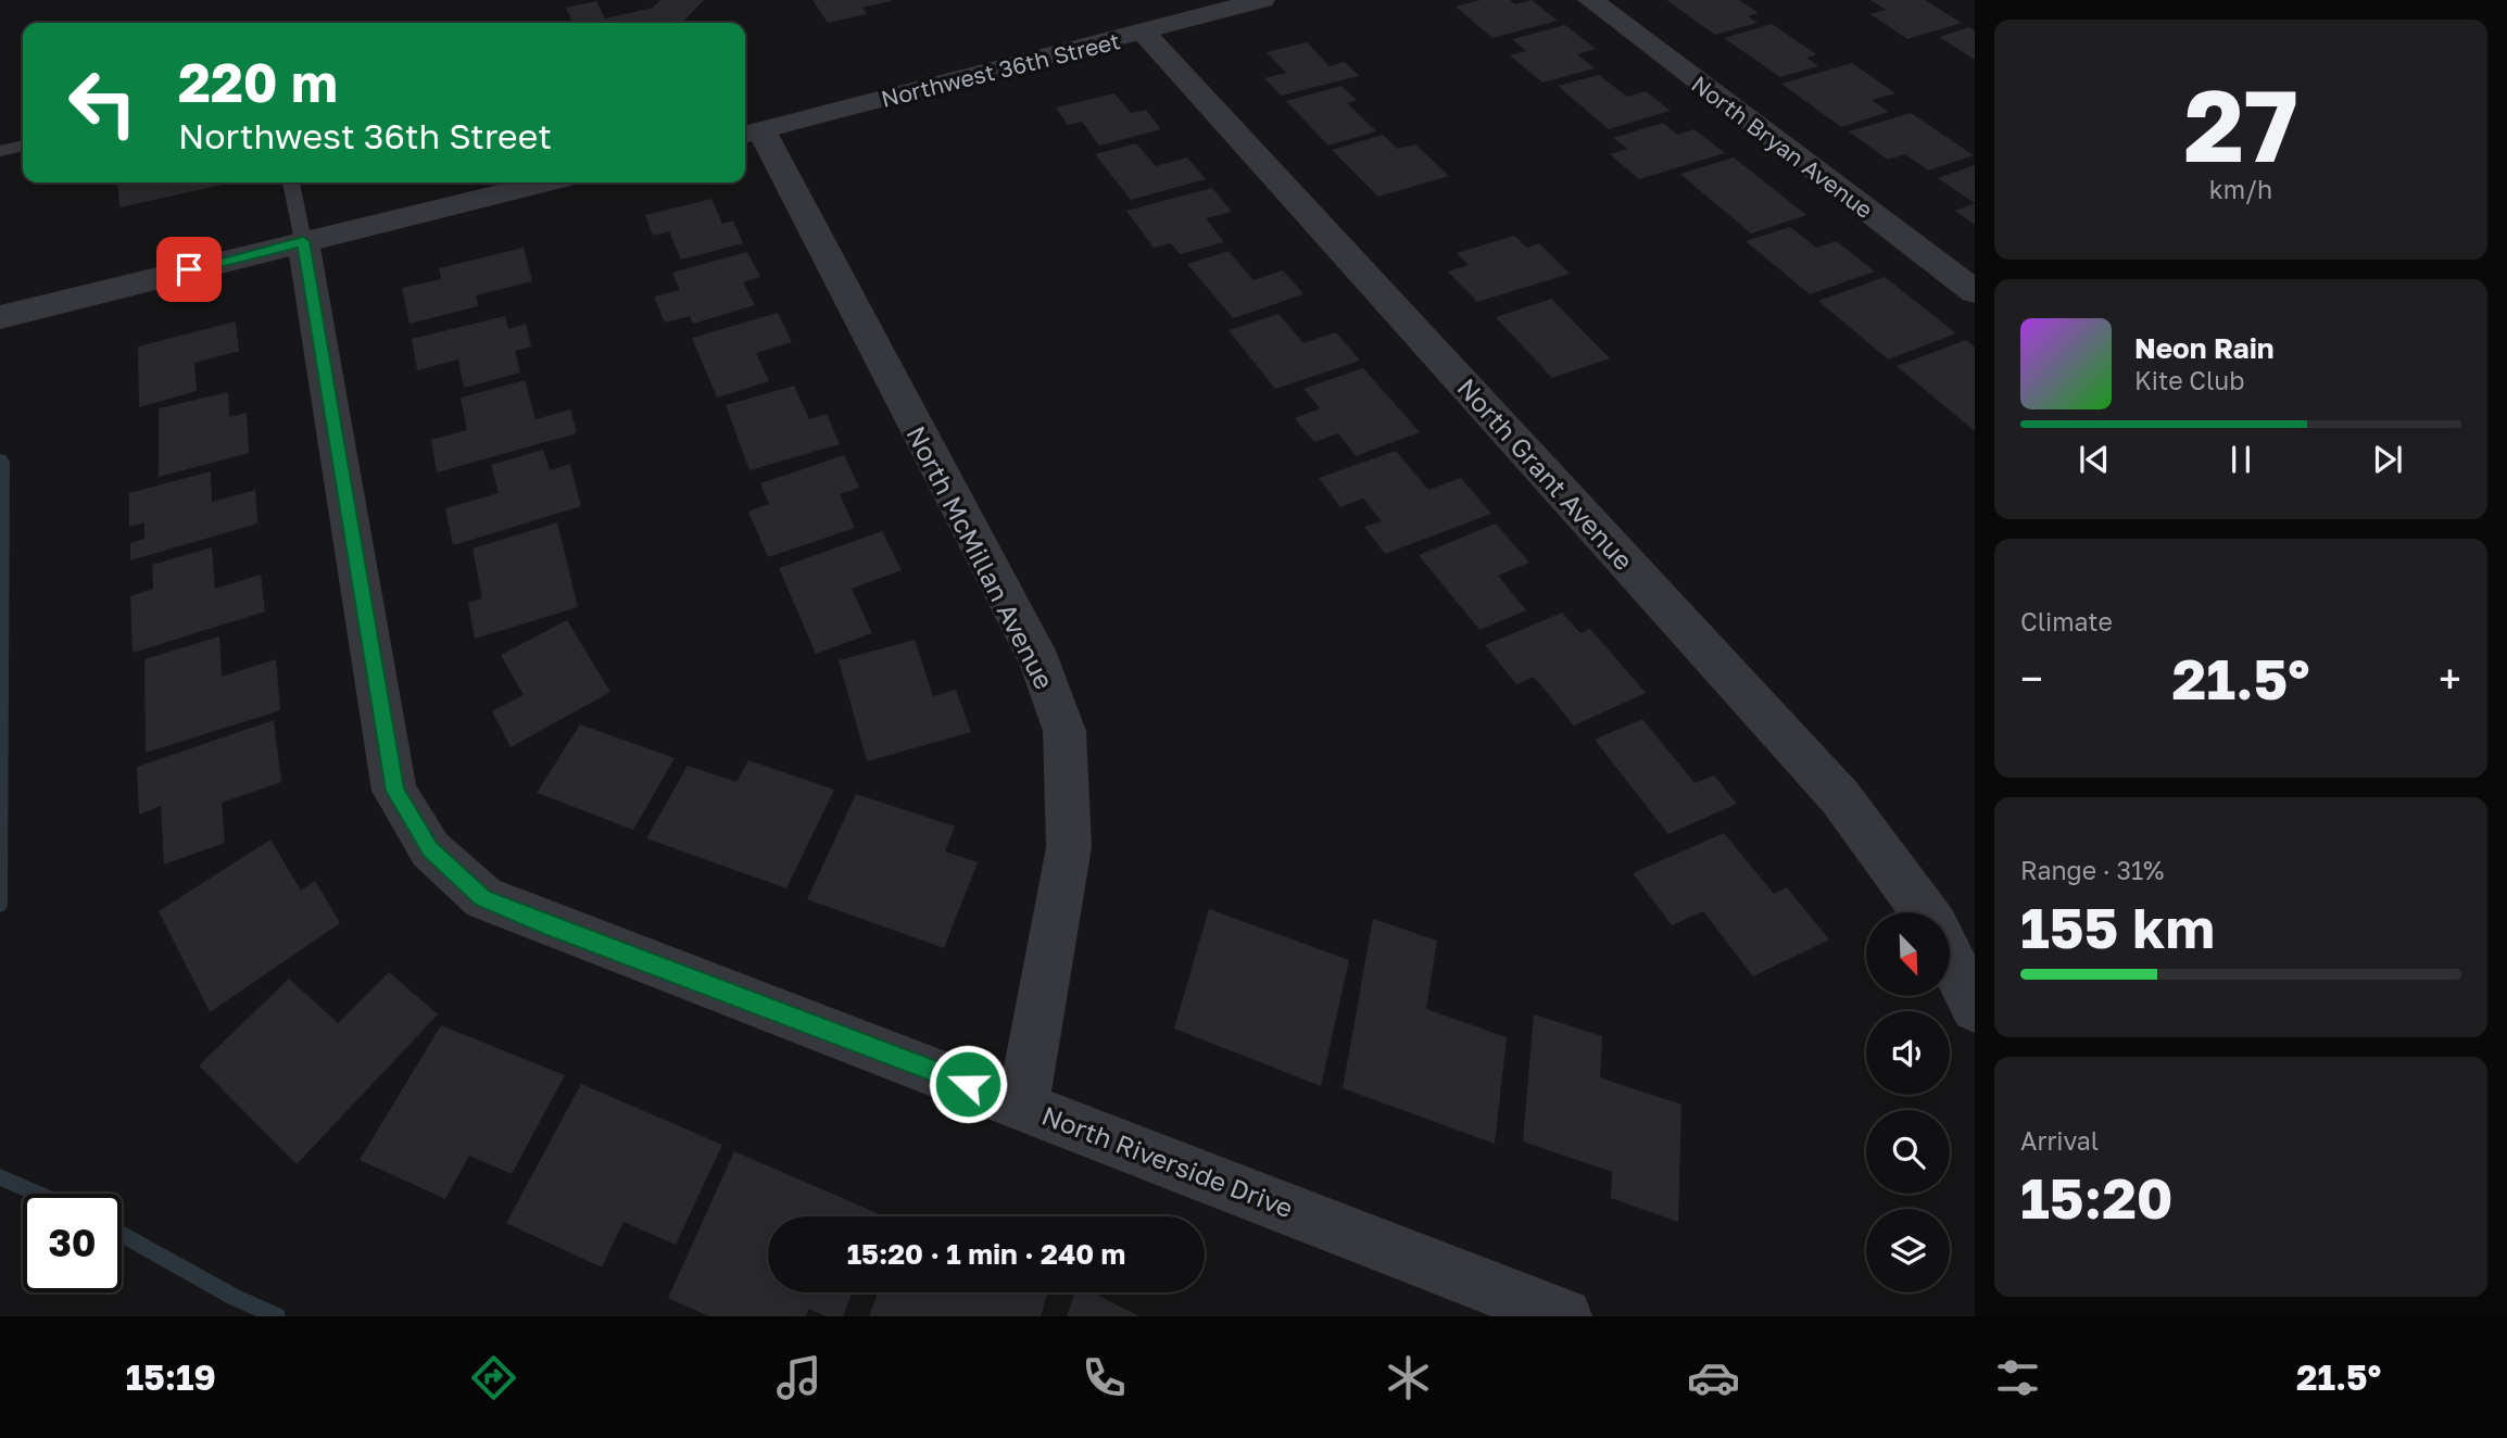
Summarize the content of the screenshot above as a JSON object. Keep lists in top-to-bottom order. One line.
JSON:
{"streets":{"street":["Northwest 36th Street","North Bryan Avenue","North Grant Avenue","North McMillan Avenue","North Riverside Drive"]},"crossings":[["Northwest 36th Street","North Grant Avenue"],["Northwest 36th Street","North McMillan Avenue"],["North McMillan Avenue","North Riverside Drive"]],"north":"bottom right","page":{"tile":[["27","km/h"],"Climate",["Range · 31%","155 km"],["Arrival","15:20"]],"turn":["220 m","Northwest 36th Street"],"song":["Neon Rain","Kite Club"],"heat":["−","21.5°","+"],"limit":"30","trip":"15:20 · 1 min · 240 m","tabs":["15:19","21.5°"]}}
